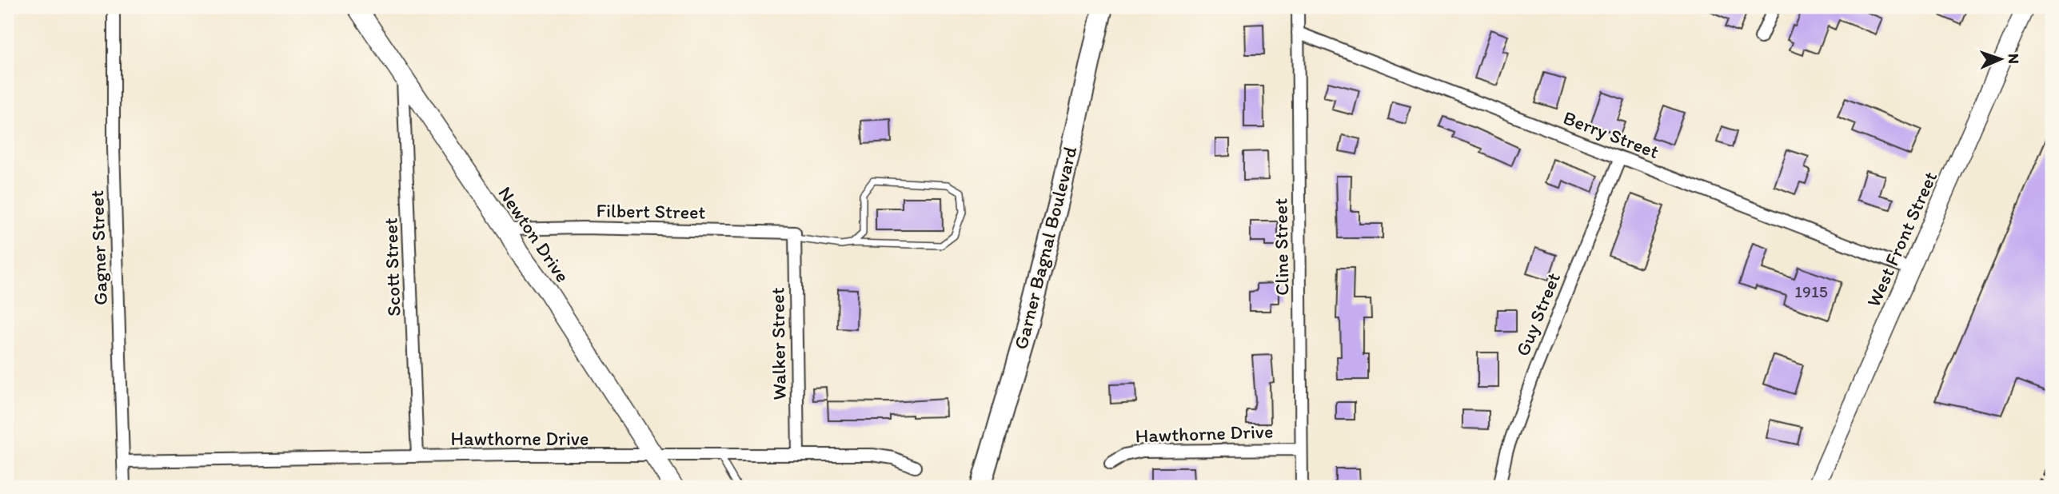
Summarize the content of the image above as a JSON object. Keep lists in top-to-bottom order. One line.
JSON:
{"streets":{"highway":["Garner Bagnal Boulevard"],"main road":["Newton Drive","West Front Street"],"street":["Berry Street","Filbert Street","Cline Street","Gagner Street","Scott Street","Guy Street","Walker Street","Hawthorne Drive"]},"crossings":[["Berry Street","West Front Street"],["Berry Street","Cline Street"],["Berry Street","Guy Street"],["Filbert Street","Newton Drive"],["Filbert Street","Walker Street"],["Newton Drive","Scott Street"],["Newton Drive","Hawthorne Drive"],["Cline Street","Hawthorne Drive"],["Gagner Street","Hawthorne Drive"],["Scott Street","Hawthorne Drive"],["Walker Street","Hawthorne Drive"]],"house_numbers":["1915"],"north":"right"}
